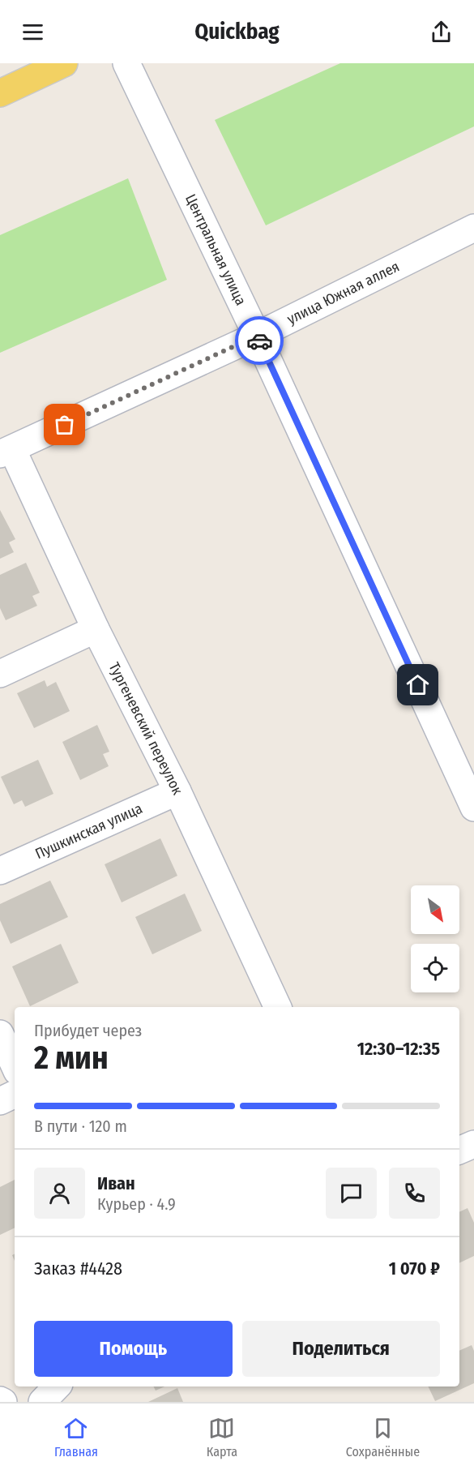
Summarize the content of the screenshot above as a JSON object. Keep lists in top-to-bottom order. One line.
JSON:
{"streets":{"street":["Центральная улица","улица Южная аллея","Тургеневский переулок","Пушкинская улица"]},"crossings":[["Центральная улица","улица Южная аллея"],["улица Южная аллея","Тургеневский переулок"],["Тургеневский переулок","Пушкинская улица"]],"north":"bottom right","page":{"header":"Quickbag","heading":["2 мин","Прибудет через","12:30–12:35"],"panel":["Иван","Курьер · 4.9","Заказ #4428","1 070 ₽"],"bar":"В пути · 120 m","buttons":["Помощь","Поделиться"],"tabs":["Главная","Карта","Сохранённые"]}}
